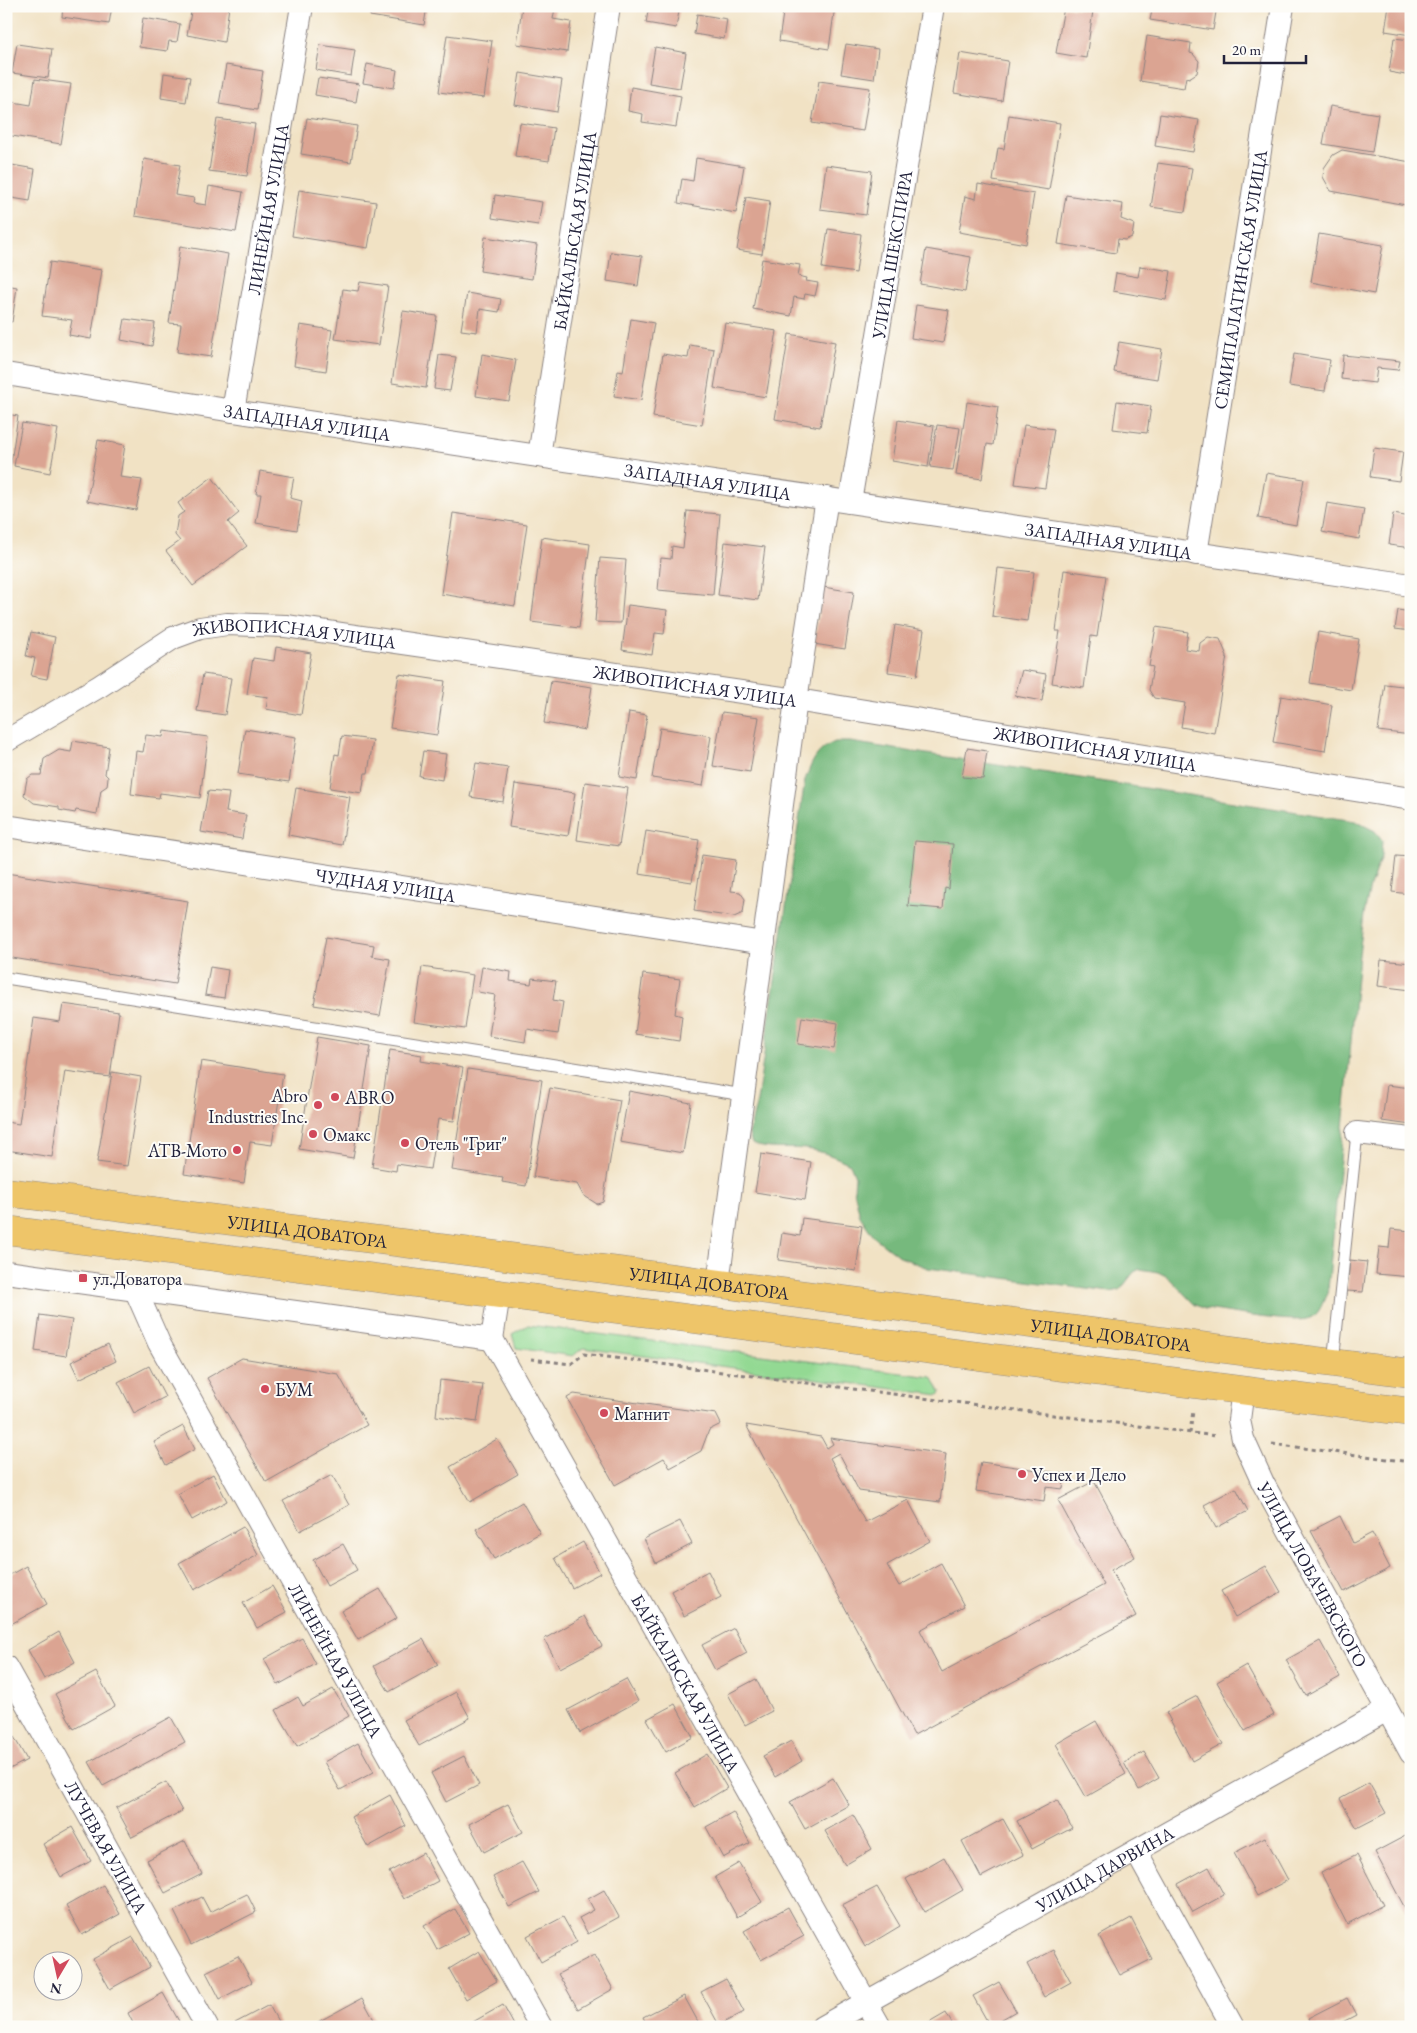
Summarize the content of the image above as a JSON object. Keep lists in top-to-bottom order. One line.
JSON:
{"streets":{"main road":["УЛИЦА ДОВАТОРА"],"street":["ЛИНЕЙНАЯ УЛИЦА","БАЙКАЛЬСКАЯ УЛИЦА","УЛИЦА ШЕКСПИРА","СЕМИПАЛАТИНСКАЯ УЛИЦА","ЗАПАДНАЯ УЛИЦА","ЖИВОПИСНАЯ УЛИЦА","ЧУДНАЯ УЛИЦА","УЛИЦА ЛОБАЧЕВСКОГО","ЛУЧЕВАЯ УЛИЦА","УЛИЦА ДАРВИНА"]},"crossings":[["ЛИНЕЙНАЯ УЛИЦА","ЗАПАДНАЯ УЛИЦА"],["БАЙКАЛЬСКАЯ УЛИЦА","ЗАПАДНАЯ УЛИЦА"],["БАЙКАЛЬСКАЯ УЛИЦА","УЛИЦА ДАРВИНА"],["УЛИЦА ШЕКСПИРА","ЗАПАДНАЯ УЛИЦА"],["СЕМИПАЛАТИНСКАЯ УЛИЦА","ЗАПАДНАЯ УЛИЦА"],["УЛИЦА ЛОБАЧЕВСКОГО","УЛИЦА ДАРВИНА"]],"places":{"other":["ABRO","Abro Industries Inc.","Омакс","Отель \"Григ\"","АТВ-Мото","БУМ","Магнит","Успех и Дело"],"transit":["ул.Доватора"]},"scale_bar":"20 m","north":"bottom"}
